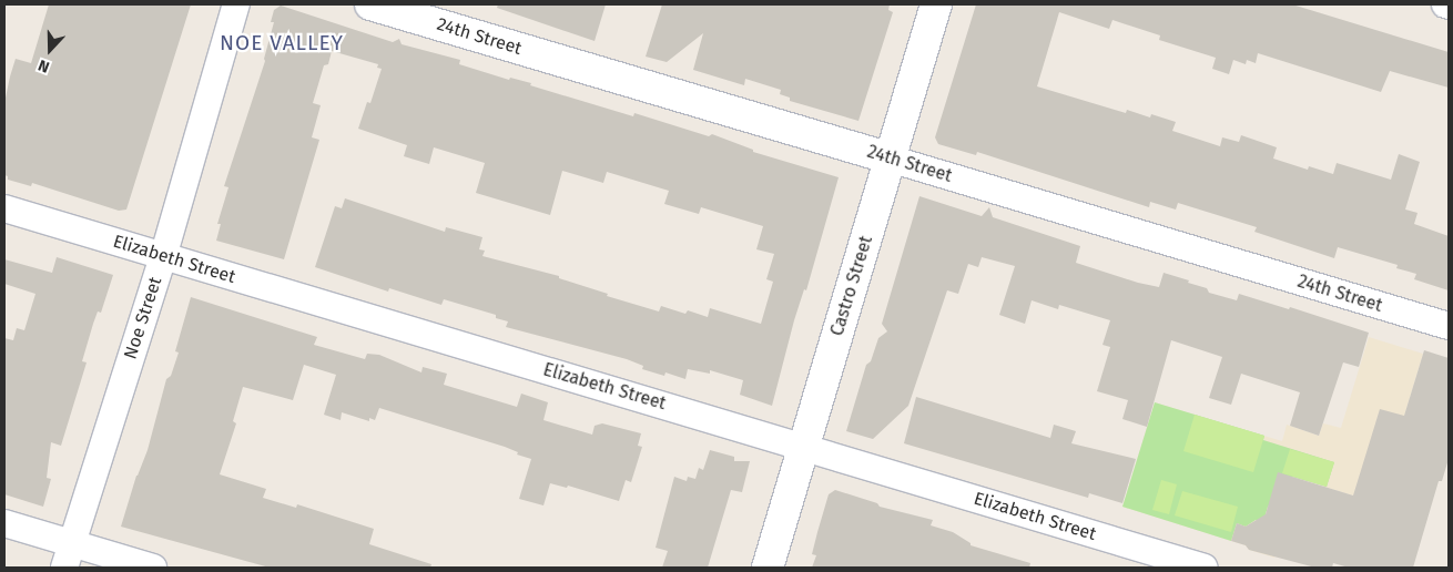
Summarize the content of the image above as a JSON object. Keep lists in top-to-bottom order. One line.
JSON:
{"streets":{"street":["24th Street","Elizabeth Street","Castro Street","Noe Street"]},"crossings":[["24th Street","Castro Street"],["Elizabeth Street","Castro Street"],["Elizabeth Street","Noe Street"]],"districts":["NOE VALLEY"],"north":"bottom"}
